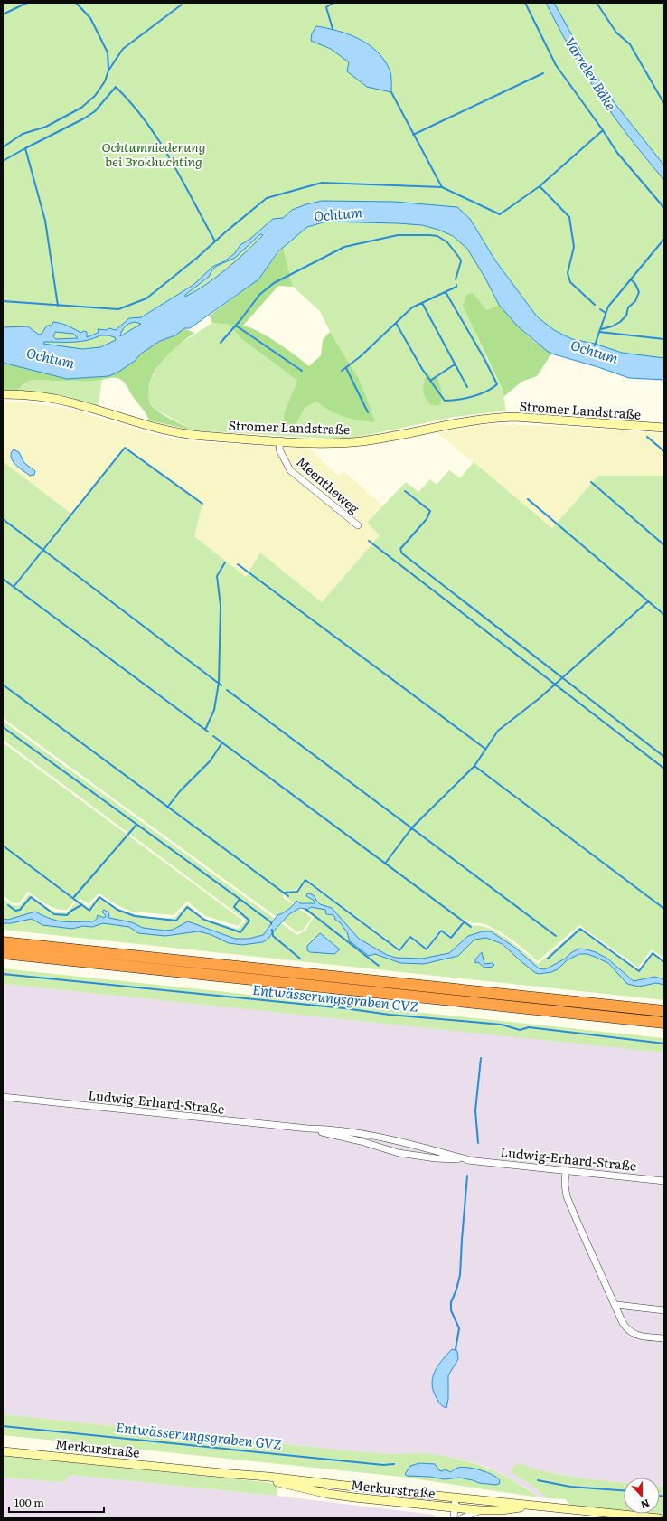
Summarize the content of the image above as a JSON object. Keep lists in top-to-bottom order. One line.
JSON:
{"streets":{"street":["Stromer Landstraße","Meentheweg","Ludwig-Erhard-Straße","Merkurstraße"]},"crossings":[["Stromer Landstraße","Meentheweg"]],"water":["Varreler Bäke","Ochtum","Entwässerungsgraben GVZ"],"parks":["Ochtumniederung bei Brokhuchting"],"scale_bar":"100 m","north":"bottom"}
